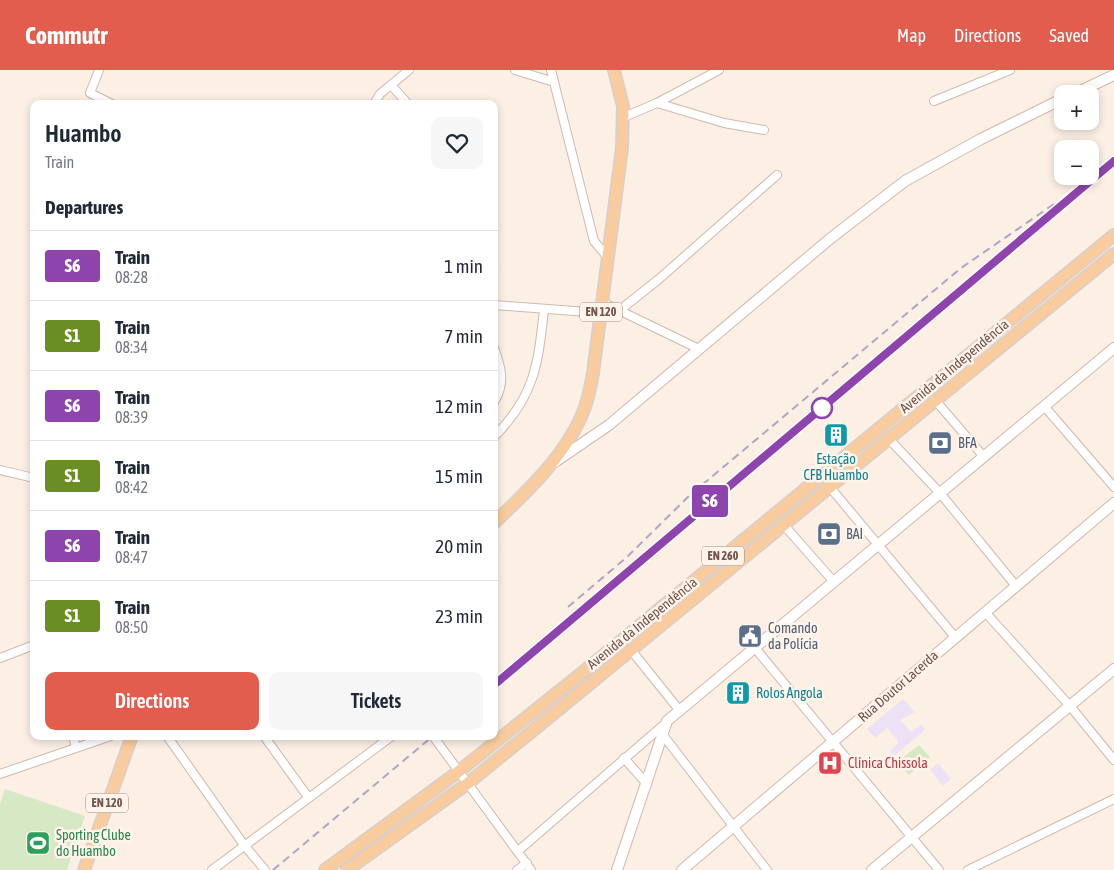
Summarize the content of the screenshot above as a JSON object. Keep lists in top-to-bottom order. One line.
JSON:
{"streets":{"main road":["EN 120","Avenida da Independência","EN 260","Rua Doutor Lacerda"]},"places":{"building":["Estação CFB Huambo","Rolos Angola"],"bank":["BFA","BAI"],"public building":["Comando da Polícia"],"hospital":["Clínica Chissola"],"sports":["Sporting Clube do Huambo"]},"page":{"header":"Commutr","nav":["Map","Directions","Saved"],"on_map":"S6","map_buttons":["+","−"],"heading":[["Huambo","Train"],"Departures"],"list":[{"mark":"S6","name":"Train","note":"08:28","value":"1 min"},{"mark":"S1","name":"Train","note":"08:34","value":"7 min"},{"mark":"S6","name":"Train","note":"08:39","value":"12 min"},{"mark":"S1","name":"Train","note":"08:42","value":"15 min"},{"mark":"S6","name":"Train","note":"08:47","value":"20 min"},{"mark":"S1","name":"Train","note":"08:50","value":"23 min"}],"buttons":["Directions","Tickets"]}}
